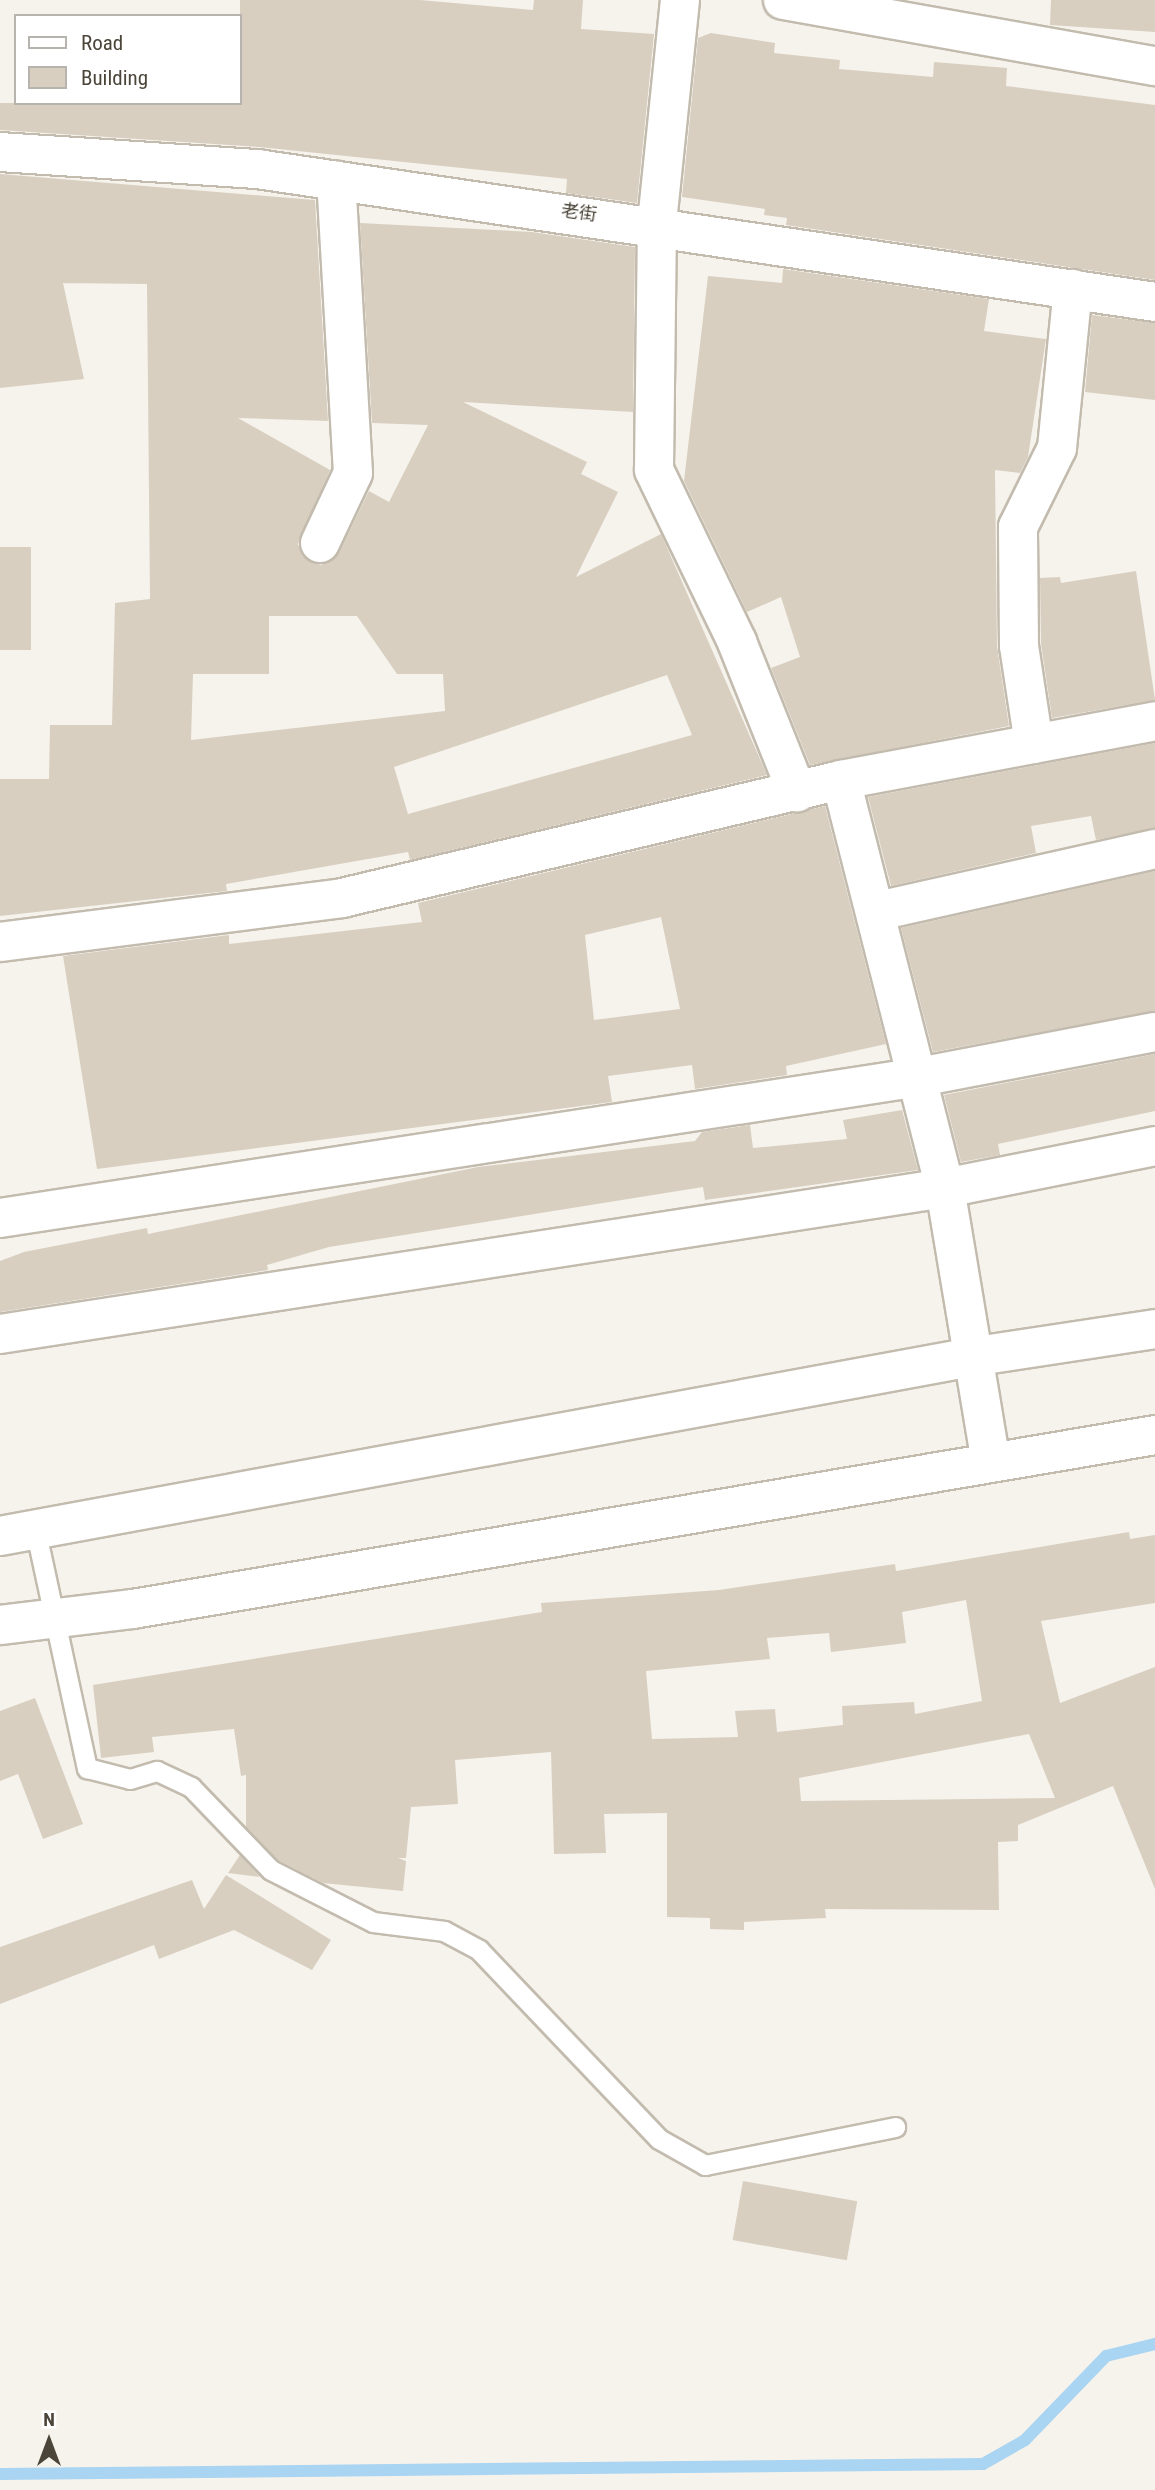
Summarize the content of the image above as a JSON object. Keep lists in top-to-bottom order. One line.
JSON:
{"streets":{"street":["老街"]},"legend":["Road","Building"],"north":"top"}
